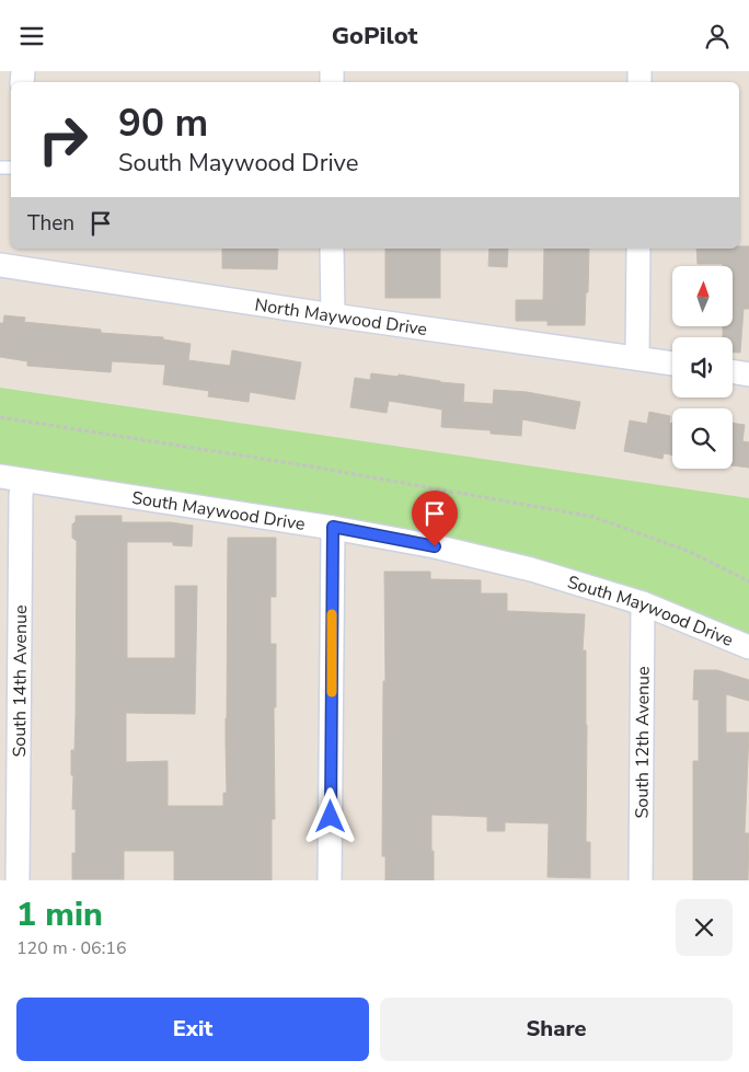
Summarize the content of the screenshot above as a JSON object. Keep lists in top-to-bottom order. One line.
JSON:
{"streets":{"street":["North Maywood Drive","South Maywood Drive","South 14th Avenue","South 12th Avenue"]},"crossings":[["South Maywood Drive","South 14th Avenue"],["South Maywood Drive","South 12th Avenue"]],"north":"top","page":{"header":"GoPilot","turn":["90 m","South Maywood Drive"],"then":"Then","heading":["1 min","120 m · 06:16"],"buttons":["Exit","Share"]}}
